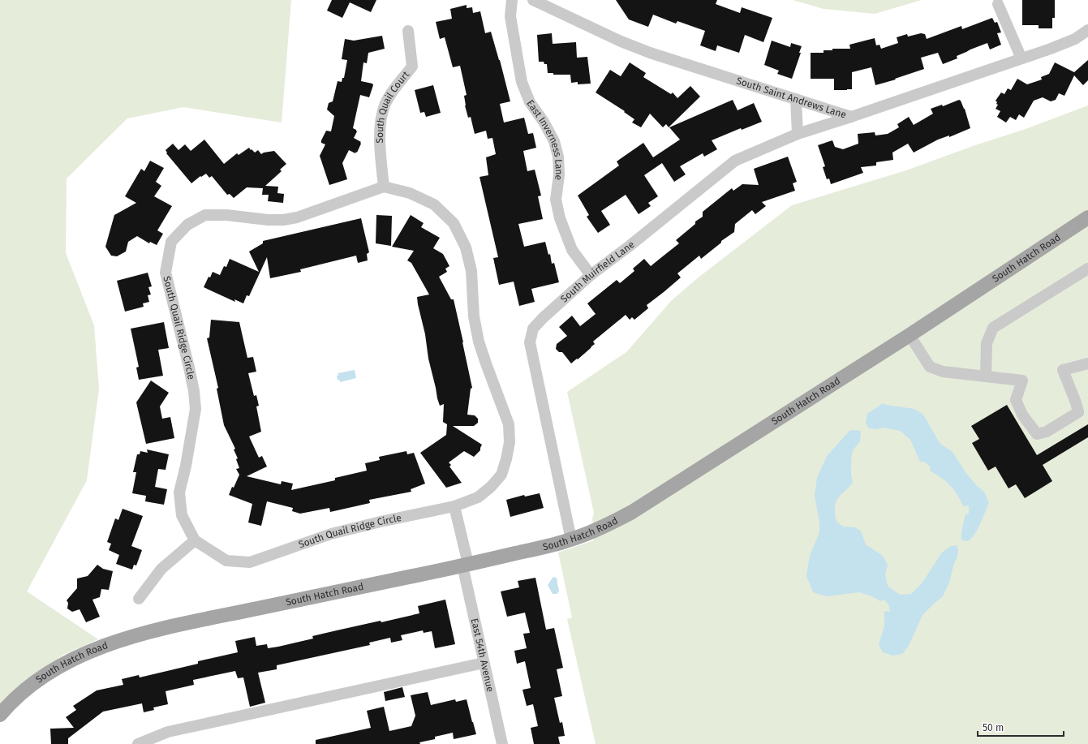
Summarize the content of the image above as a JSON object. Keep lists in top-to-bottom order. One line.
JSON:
{"streets":{"main road":["South Hatch Road"],"street":["South Saint Andrews Lane","South Quail Court","East Inverness Lane","South Muirfield Lane","South Quail Ridge Circle","East 54th Avenue"]},"crossings":[["South Saint Andrews Lane","South Muirfield Lane"],["South Quail Court","South Quail Ridge Circle"],["East Inverness Lane","South Muirfield Lane"],["South Hatch Road","South Muirfield Lane"],["South Hatch Road","East 54th Avenue"],["South Quail Ridge Circle","East 54th Avenue"]],"scale_bar":"50 m"}
